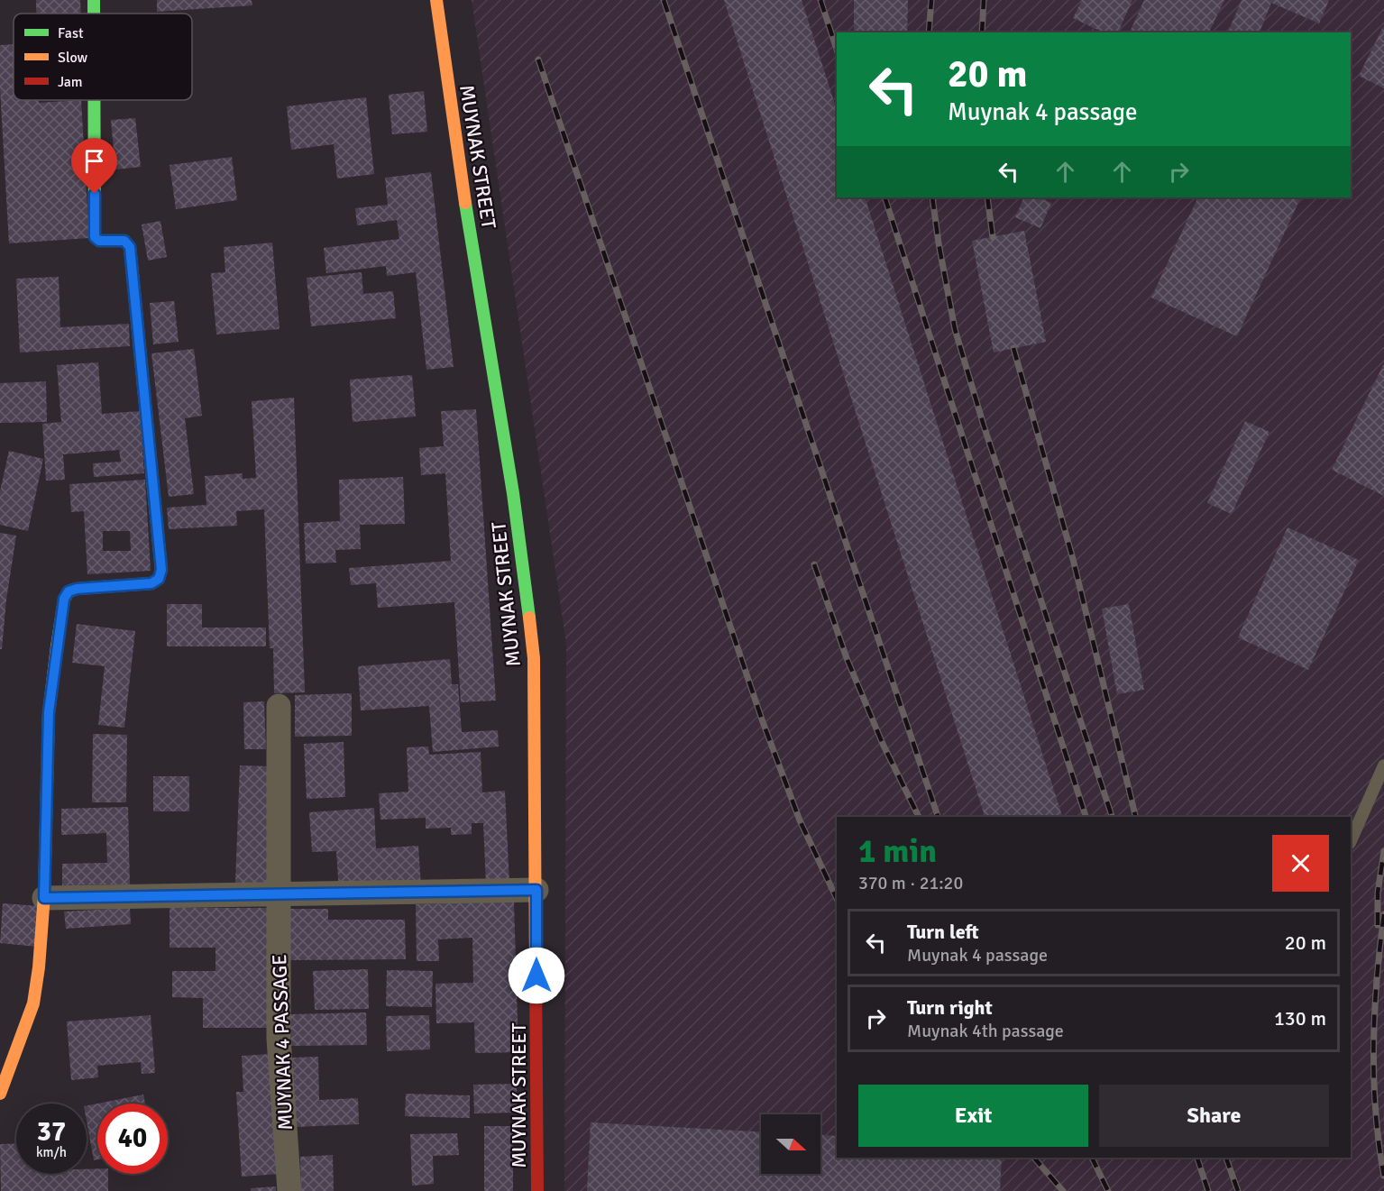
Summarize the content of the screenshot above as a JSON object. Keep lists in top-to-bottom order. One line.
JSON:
{"streets":{"street":["MUYNAK STREET","MUYNAK 4 PASSAGE"]},"legend":["Fast","Slow","Jam"],"north":"right","page":{"turn":["20 m","Muynak 4 passage"],"heading":["1 min","370 m · 21:20"],"list":[{"name":"Turn left","note":"Muynak 4 passage","value":"20 m"},{"name":"Turn right","note":"Muynak 4th passage","value":"130 m"}],"buttons":["Exit","Share"],"speed":"37 km/h","limit":"40"}}
